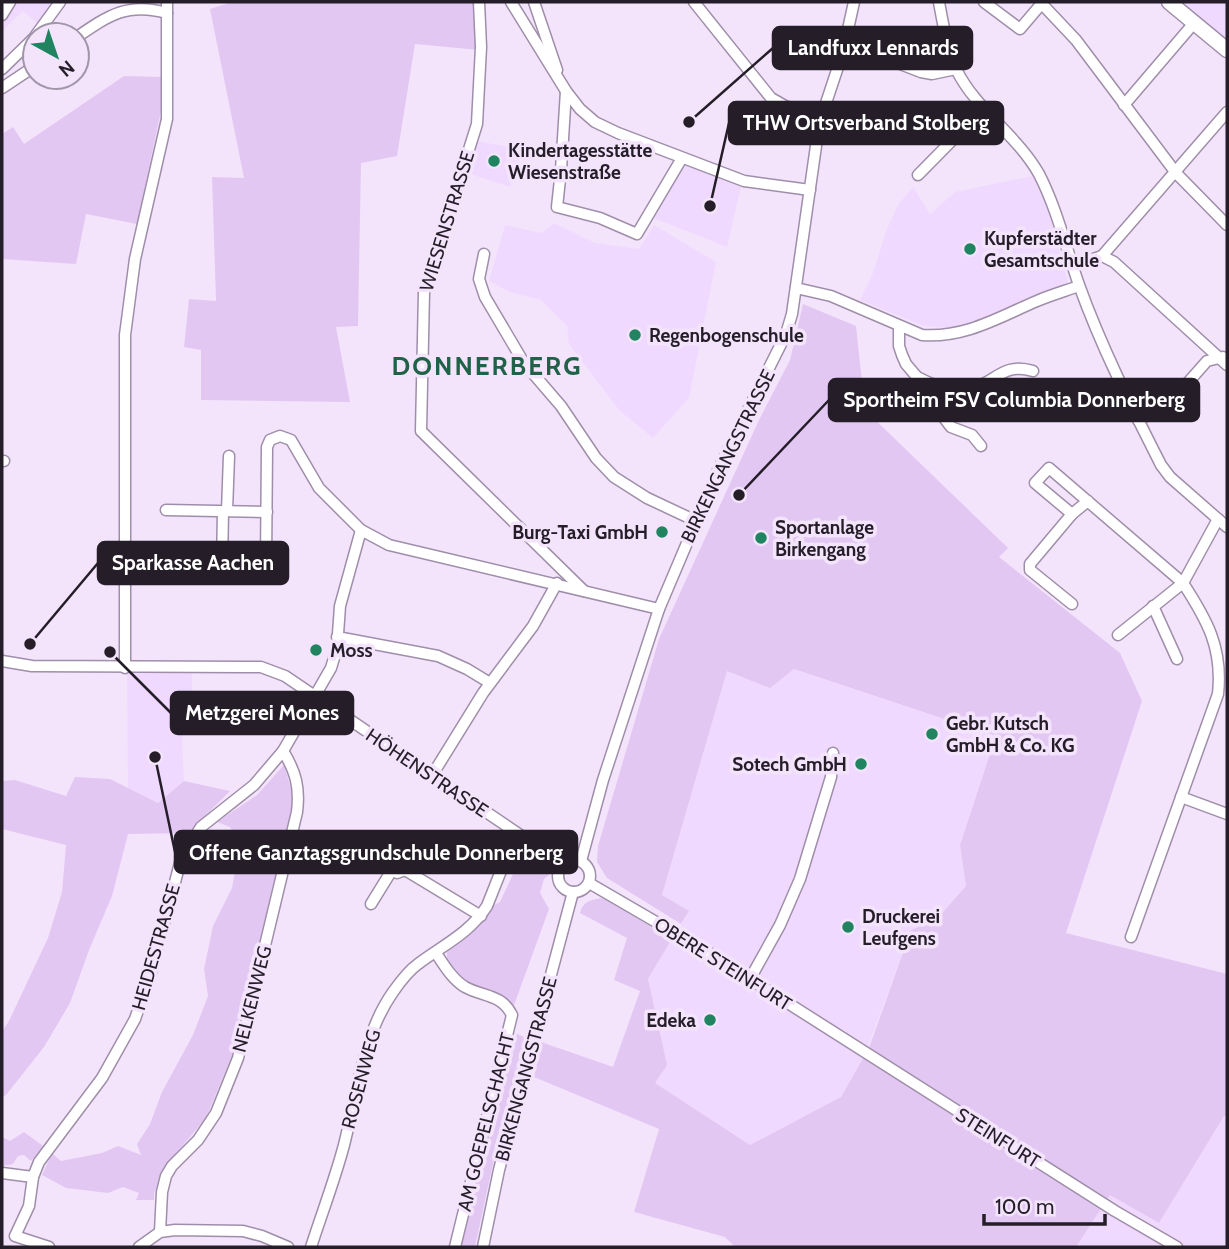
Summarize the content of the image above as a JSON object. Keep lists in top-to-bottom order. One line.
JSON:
{"streets":{"street":["WIESENSTRASSE","BIRKENGANGSTRASSE","HÖHENSTRASSE","HEIDESTRASSE","OBERE STEINFURT","NELKENWEG","ROSENWEG","AM GOEPELSCHACHT","STEINFURT"]},"crossings":[["BIRKENGANGSTRASSE","HÖHENSTRASSE"],["BIRKENGANGSTRASSE","OBERE STEINFURT"],["HÖHENSTRASSE","HEIDESTRASSE"],["HÖHENSTRASSE","OBERE STEINFURT"],["HÖHENSTRASSE","ROSENWEG"],["HEIDESTRASSE","NELKENWEG"],["OBERE STEINFURT","STEINFURT"],["ROSENWEG","AM GOEPELSCHACHT"]],"districts":["DONNERBERG"],"places":["Landfuxx Lennards","Kindertagesstätte Wiesenstraße","THW Ortsverband Stolberg","Kupferstädter Gesamtschule","Regenbogenschule","Sportheim FSV Columbia Donnerberg","Burg-Taxi GmbH","Sportanlage Birkengang","Sparkasse Aachen","Moss","Metzgerei Mones","Gebr. Kutsch GmbH & Co. KG","Offene Ganztagsgrundschule Donnerberg","Sotech GmbH","Druckerei Leufgens","Edeka"],"scale_bar":"100 m","north":"bottom right"}
